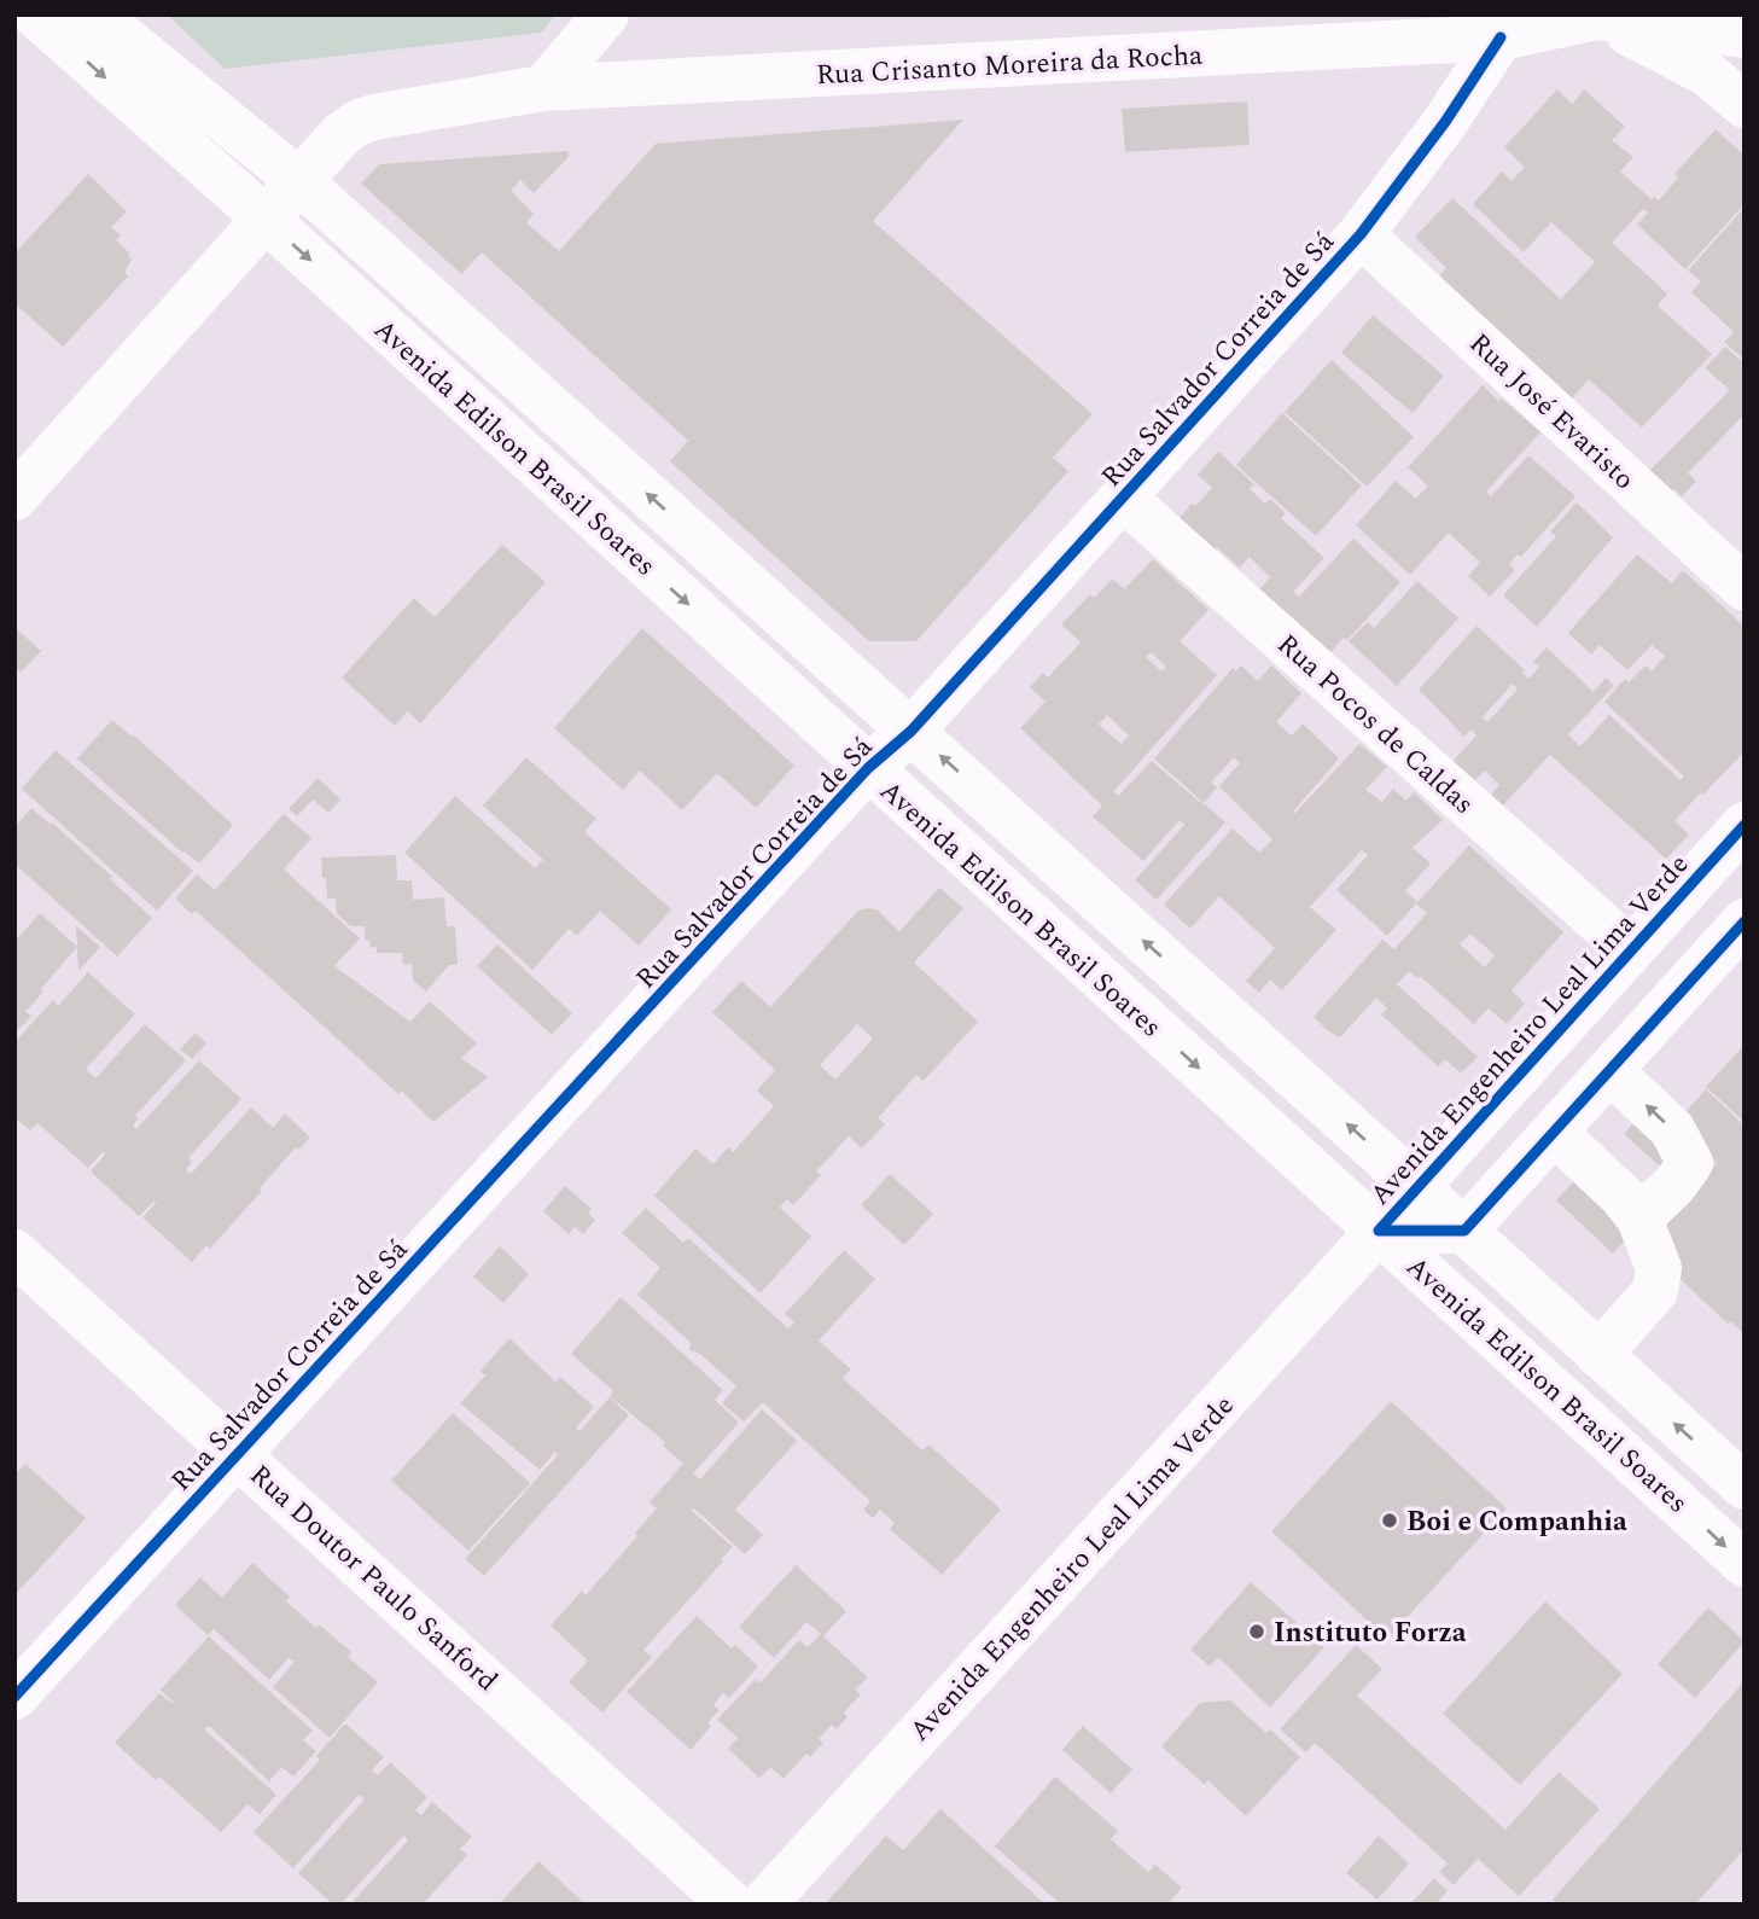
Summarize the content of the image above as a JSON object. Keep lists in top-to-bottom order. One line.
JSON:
{"streets":{"street":["Rua Crisanto Moreira da Rocha","Rua Salvador Correia de Sá","Rua José Evaristo","Avenida Edilson Brasil Soares","Rua Pocos de Caldas","Avenida Engenheiro Leal Lima Verde","Rua Doutor Paulo Sanford"]},"crossings":[["Rua Crisanto Moreira da Rocha","Rua Salvador Correia de Sá"],["Rua Crisanto Moreira da Rocha","Avenida Edilson Brasil Soares"],["Rua Salvador Correia de Sá","Rua José Evaristo"],["Rua Salvador Correia de Sá","Avenida Edilson Brasil Soares"],["Rua Salvador Correia de Sá","Rua Pocos de Caldas"],["Rua Salvador Correia de Sá","Rua Doutor Paulo Sanford"],["Avenida Edilson Brasil Soares","Avenida Engenheiro Leal Lima Verde"],["Rua Pocos de Caldas","Avenida Engenheiro Leal Lima Verde"]],"places":["Boi e Companhia","Instituto Forza"]}
